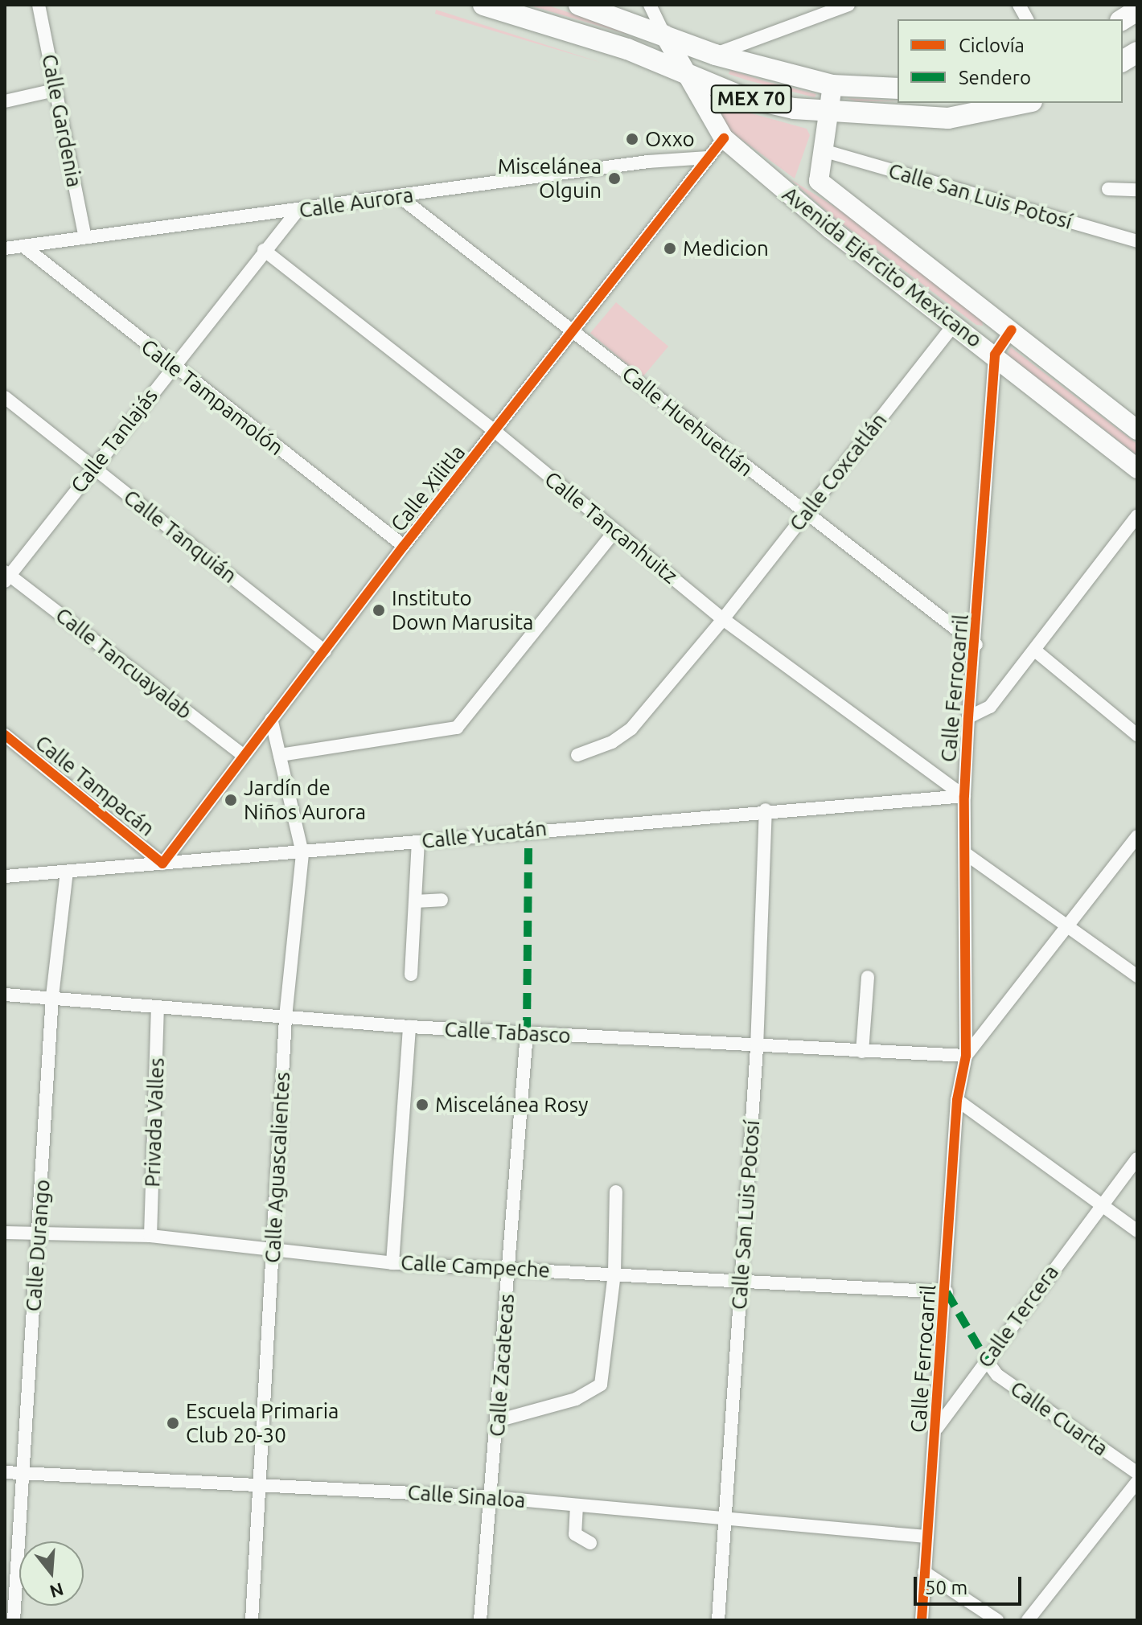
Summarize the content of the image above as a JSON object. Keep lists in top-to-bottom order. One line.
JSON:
{"streets":{"main road":["MEX 70","Avenida Ejército Mexicano"],"street":["Calle Gardenia","Calle San Luis Potosí","Calle Aurora","Calle Tampamolón","Calle Huehuetlán","Calle Tanlajás","Calle Coxcatlán","Calle Xilitla","Calle Tancanhuitz","Calle Tanquián","Calle Tancuayalab","Calle Ferrocarril","Calle Tampacán","Calle Yucatán","Calle Tabasco","Privada Valles","Calle Aguascalientes","Calle Durango","Calle Campeche","Calle Tercera","Calle Zacatecas","Calle Cuarta","Calle Sinaloa"]},"crossings":[["MEX 70","Avenida Ejército Mexicano"],["Calle Gardenia","Calle Aurora"],["Calle San Luis Potosí","Avenida Ejército Mexicano"],["Calle San Luis Potosí","Calle Yucatán"],["Calle San Luis Potosí","Calle Tabasco"],["Calle San Luis Potosí","Calle Campeche"],["Calle San Luis Potosí","Calle Sinaloa"],["Calle Aurora","Calle Tampamolón"],["Calle Aurora","Calle Huehuetlán"],["Calle Aurora","Calle Tanlajás"],["Calle Aurora","Calle Xilitla"],["Avenida Ejército Mexicano","Calle Coxcatlán"],["Avenida Ejército Mexicano","Calle Xilitla"],["Avenida Ejército Mexicano","Calle Ferrocarril"],["Calle Tampamolón","Calle Tanlajás"],["Calle Tampamolón","Calle Xilitla"],["Calle Huehuetlán","Calle Coxcatlán"],["Calle Huehuetlán","Calle Xilitla"],["Calle Huehuetlán","Calle Ferrocarril"],["Calle Tanlajás","Calle Tancanhuitz"],["Calle Tanlajás","Calle Tanquián"],["Calle Tanlajás","Calle Tancuayalab"],["Calle Coxcatlán","Calle Tancanhuitz"],["Calle Xilitla","Calle Tancanhuitz"],["Calle Xilitla","Calle Tanquián"],["Calle Xilitla","Calle Tancuayalab"],["Calle Xilitla","Calle Tampacán"],["Calle Xilitla","Calle Yucatán"],["Calle Xilitla","Calle Aguascalientes"],["Calle Tancanhuitz","Calle Ferrocarril"],["Calle Tancanhuitz","Calle Yucatán"],["Calle Ferrocarril","Calle Yucatán"],["Calle Ferrocarril","Calle Tabasco"],["Calle Ferrocarril","Calle Campeche"],["Calle Ferrocarril","Calle Tercera"],["Calle Ferrocarril","Calle Sinaloa"],["Calle Tampacán","Calle Yucatán"],["Calle Yucatán","Calle Aguascalientes"],["Calle Yucatán","Calle Durango"],["Calle Tabasco","Privada Valles"],["Calle Tabasco","Calle Aguascalientes"],["Calle Tabasco","Calle Durango"],["Calle Tabasco","Calle Zacatecas"],["Privada Valles","Calle Campeche"],["Calle Aguascalientes","Calle Campeche"],["Calle Aguascalientes","Calle Sinaloa"],["Calle Durango","Calle Campeche"],["Calle Durango","Calle Sinaloa"],["Calle Campeche","Calle Zacatecas"],["Calle Tercera","Calle Cuarta"],["Calle Zacatecas","Calle Sinaloa"]],"places":["Oxxo","Miscelánea Olguin","Medicion","Instituto Down Marusita","Jardín de Niños Aurora","Miscelánea Rosy","Escuela Primaria Club 20-30"],"legend":["Ciclovía","Sendero"],"scale_bar":"50 m","north":"bottom"}
